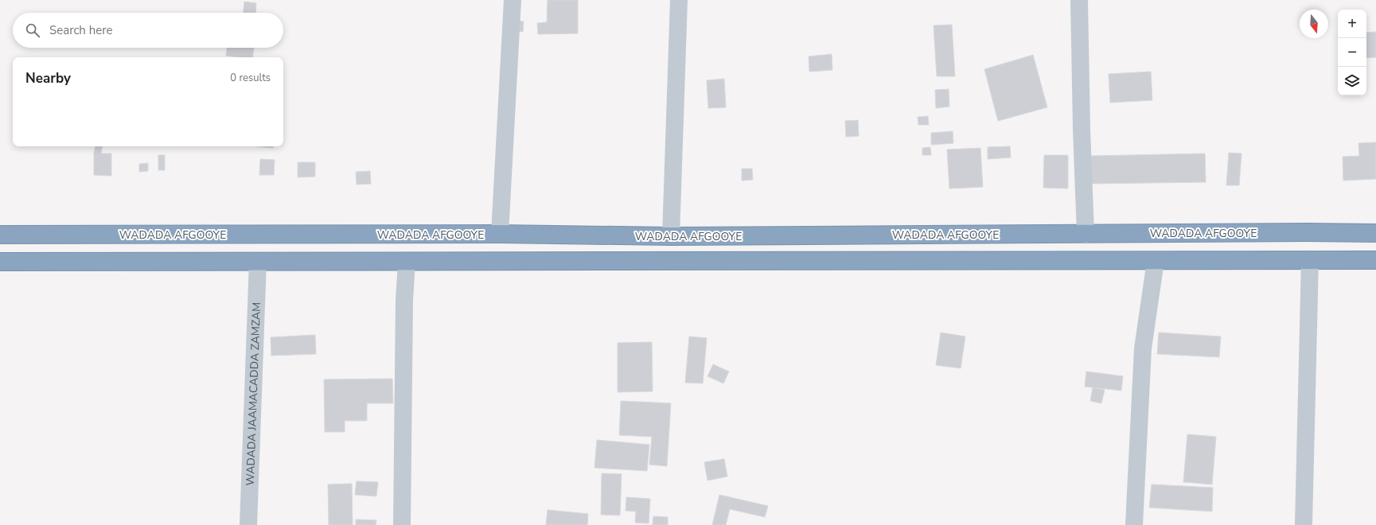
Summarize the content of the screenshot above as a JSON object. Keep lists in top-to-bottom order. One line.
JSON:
{"streets":{"highway":["WADADA AFGOOYE"],"street":["WADADA JAAMACADDA ZAMZAM"]},"north":"bottom","page":{"map_buttons":["+","−"],"search":"Search here","heading":["Nearby","0 results"]}}
